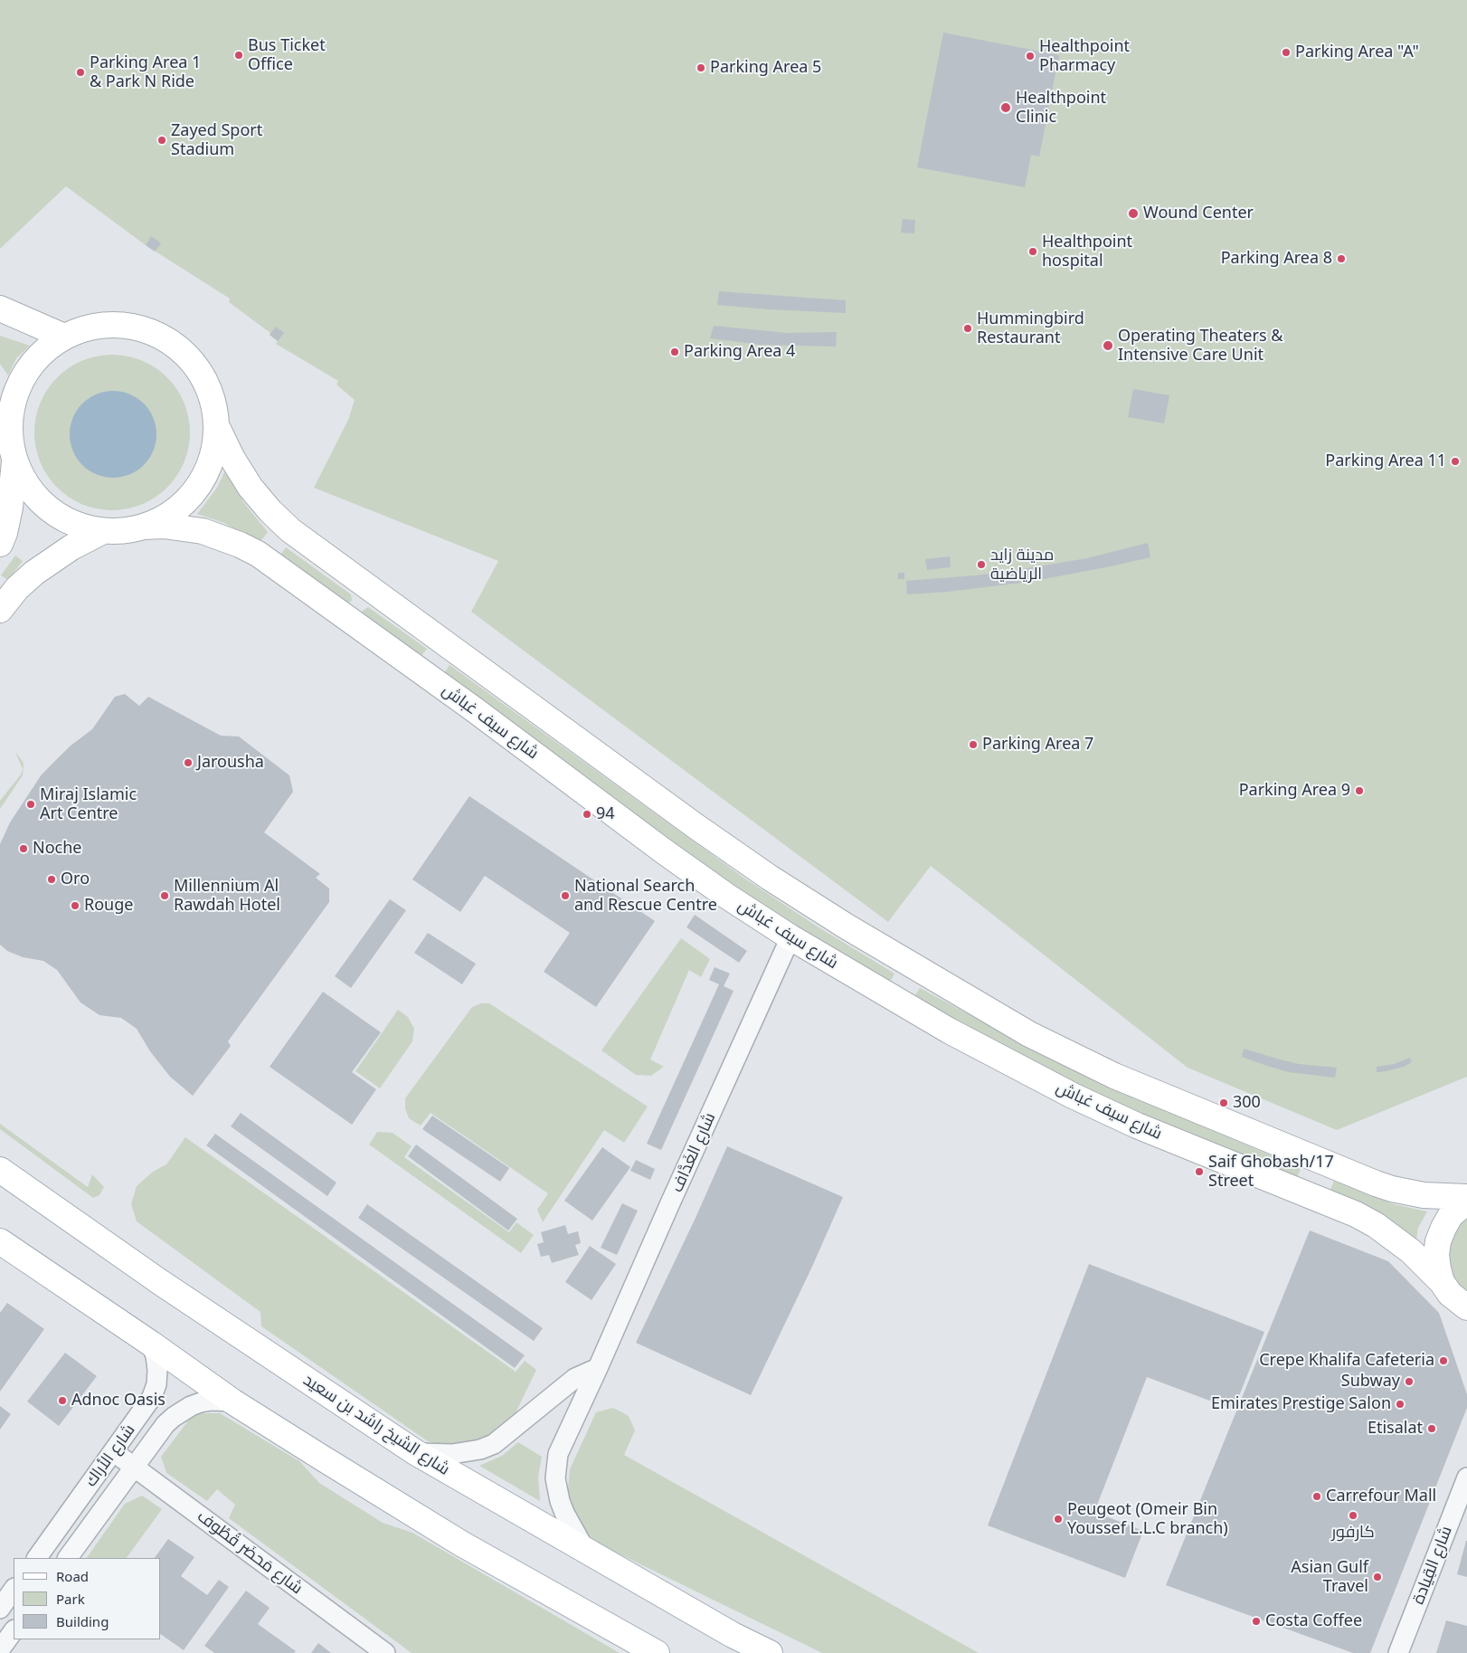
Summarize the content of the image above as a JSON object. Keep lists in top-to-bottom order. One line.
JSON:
{"streets":{"street":["شارع سيف غباش","شارع الغَدَّاف","شارع الشيخ راشد بن سعيد","شارع الأراك","شارع مَحضَر قُطُوف","شارع القِيادة"]},"crossings":[["شارع سيف غباش","شارع الغَدَّاف"],["شارع الغَدَّاف","شارع الشيخ راشد بن سعيد"],["شارع الأراك","شارع مَحضَر قُطُوف"]],"places":["Parking Area \"A\"","Bus Ticket Office","Healthpoint Pharmacy","Parking Area 5","Parking Area 1 & Park N Ride","Healthpoint Clinic","Zayed Sport Stadium","Wound Center","Healthpoint hospital","Parking Area 8","Hummingbird Restaurant","Operating Theaters & Intensive Care Unit","Parking Area 4","Parking Area 11","مدينة زايد الرياضية","Parking Area 7","Jarousha","Parking Area 9","Miraj Islamic Art Centre","94","Noche","Oro","Millennium Al Rawdah Hotel","National Search and Rescue Centre","Rouge","300","Saif Ghobash/17 Street","Crepe Khalifa Cafeteria","Subway","Adnoc Oasis","Emirates Prestige Salon","Etisalat","Carrefour Mall","كارفور","Peugeot (Omeir Bin Youssef L.L.C branch)","Asian Gulf Travel","Costa Coffee"],"legend":["Road","Park","Building"]}
